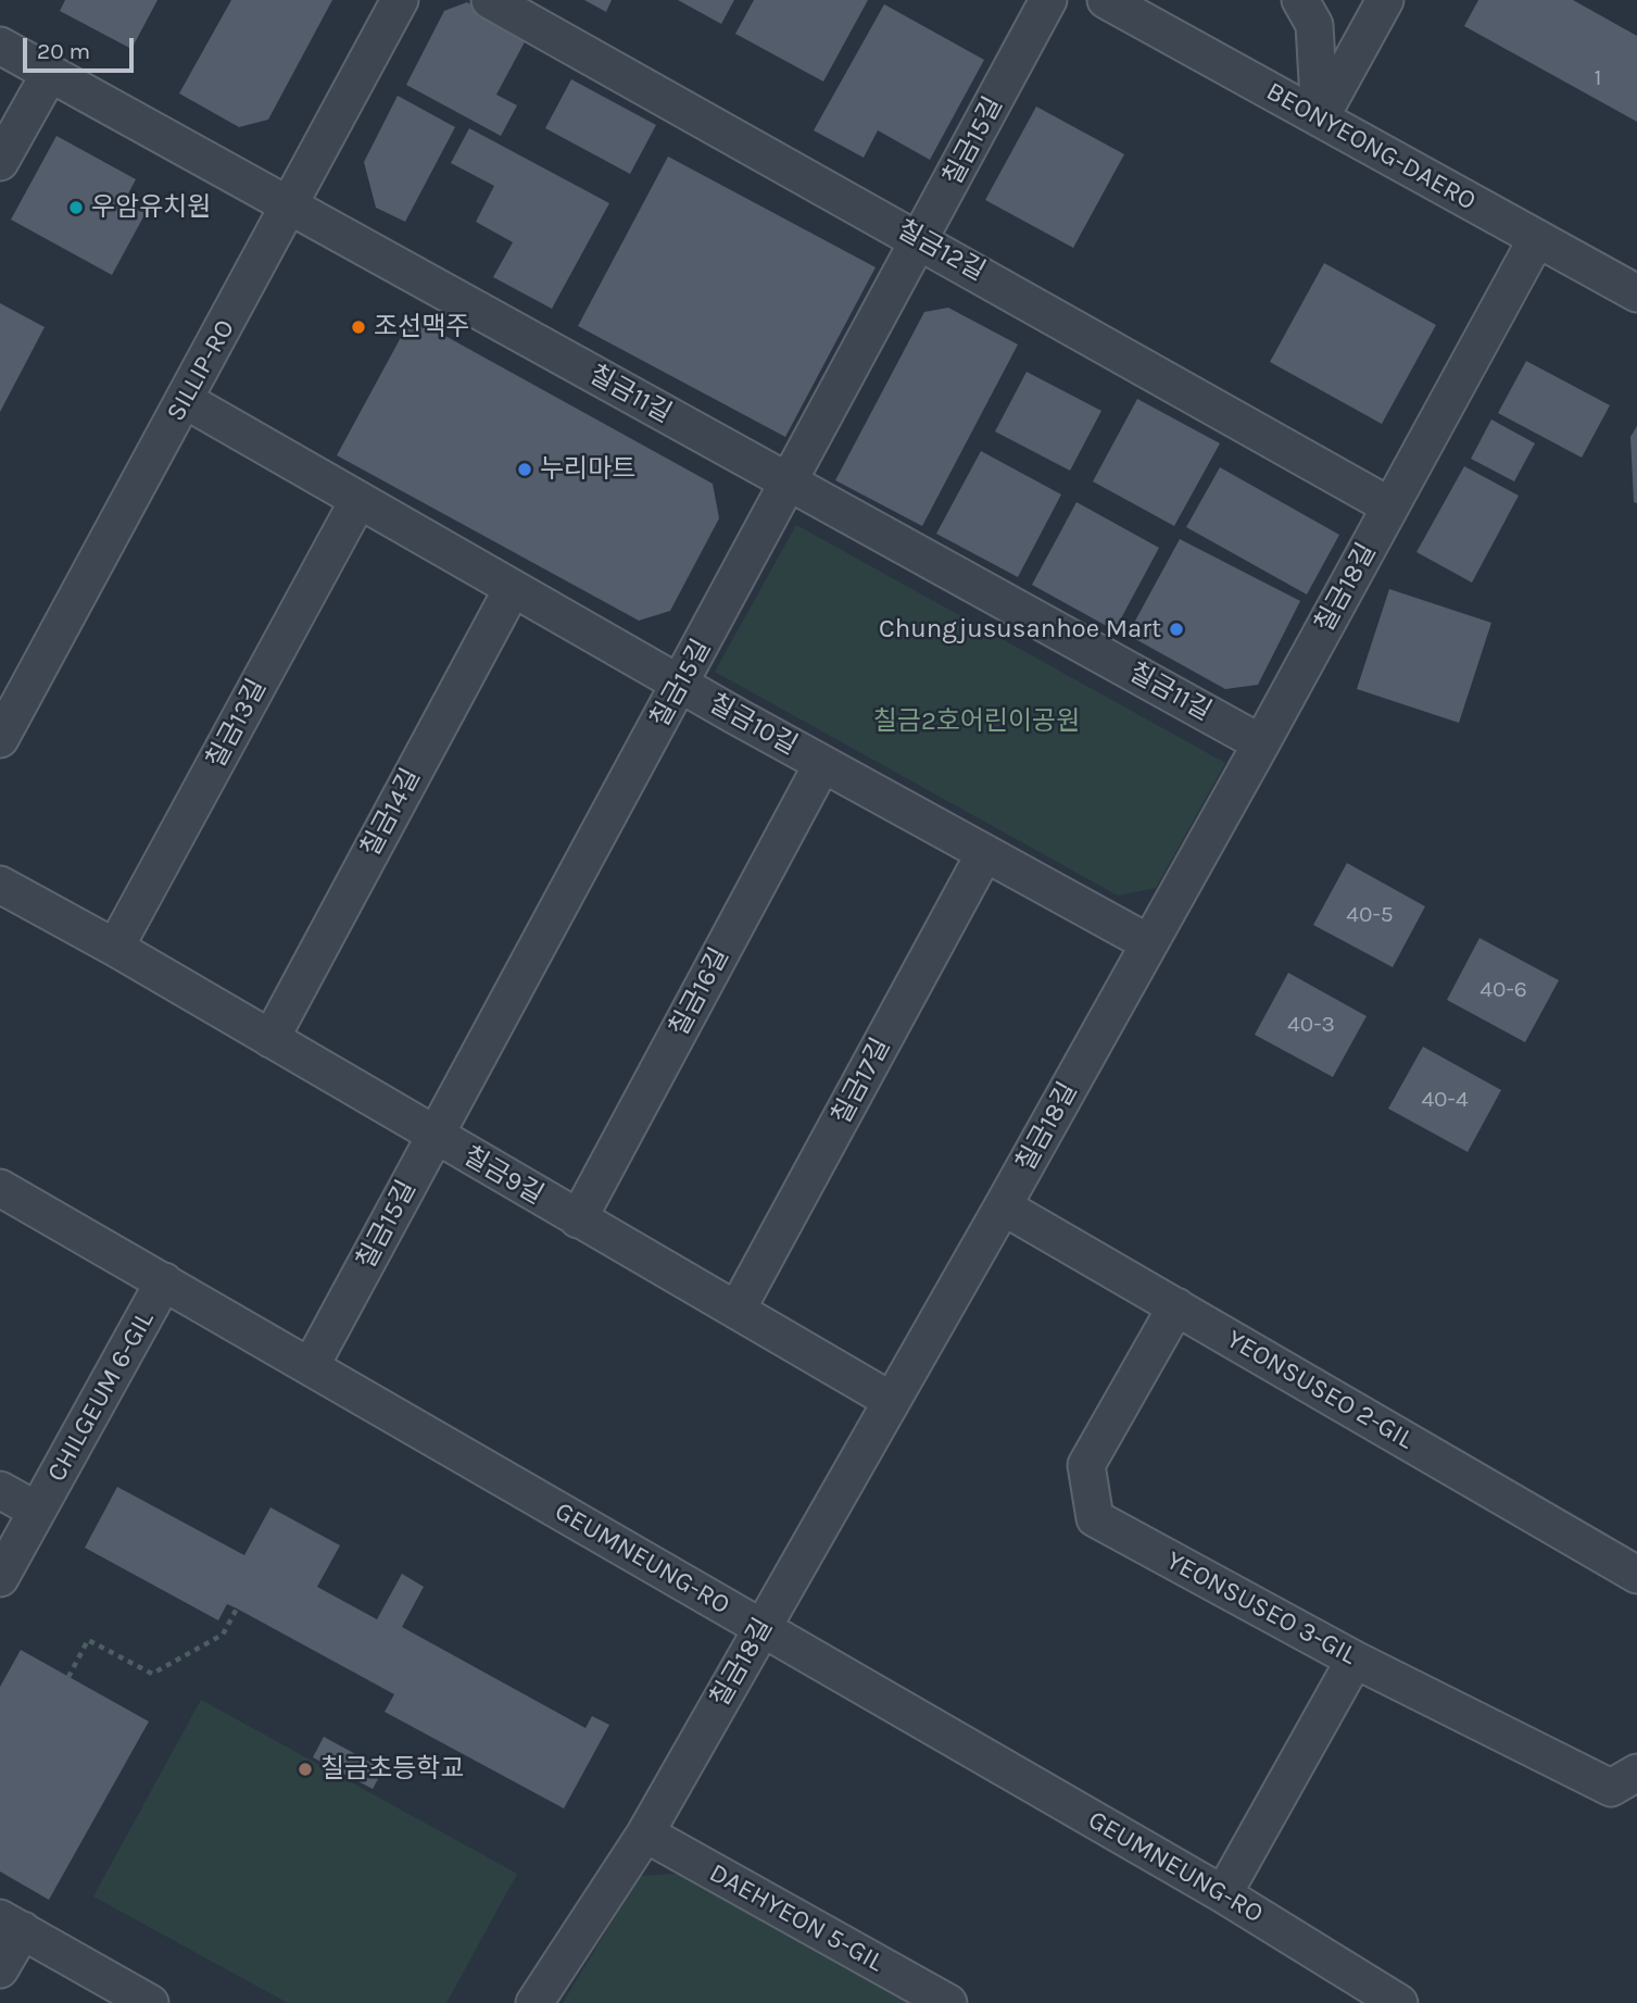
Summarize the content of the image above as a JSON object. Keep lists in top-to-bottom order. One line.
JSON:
{"streets":{"street":["칠금15길","BEONYEONG-DAERO","칠금12길","SILLIP-RO","칠금11길","칠금18길","칠금13길","칠금10길","칠금14길","칠금16길","칠금17길","칠금9길","YEONSUSEO 2-GIL","CHILGEUM 6-GIL","GEUMNEUNG-RO","YEONSUSEO 3-GIL","DAEHYEON 5-GIL"]},"crossings":[["칠금15길","칠금12길"],["칠금15길","칠금11길"],["칠금15길","칠금10길"],["칠금15길","칠금9길"],["칠금15길","GEUMNEUNG-RO"],["BEONYEONG-DAERO","칠금18길"],["칠금12길","칠금18길"],["SILLIP-RO","칠금11길"],["SILLIP-RO","칠금10길"],["칠금11길","칠금18길"],["칠금18길","칠금10길"],["칠금18길","칠금9길"],["칠금18길","YEONSUSEO 2-GIL"],["칠금18길","GEUMNEUNG-RO"],["칠금18길","DAEHYEON 5-GIL"],["칠금13길","칠금10길"],["칠금13길","칠금9길"],["칠금10길","칠금14길"],["칠금10길","칠금16길"],["칠금10길","칠금17길"],["칠금14길","칠금9길"],["칠금16길","칠금9길"],["칠금17길","칠금9길"],["YEONSUSEO 2-GIL","YEONSUSEO 3-GIL"],["CHILGEUM 6-GIL","GEUMNEUNG-RO"]],"parks":["칠금2호어린이공원"],"places":["우암유치원","조선맥주","누리마트","Chungjususanhoe Mart","칠금초등학교"],"house_numbers":["1","40-5","40-6","40-3","40-4"],"scale_bar":"20 m"}
